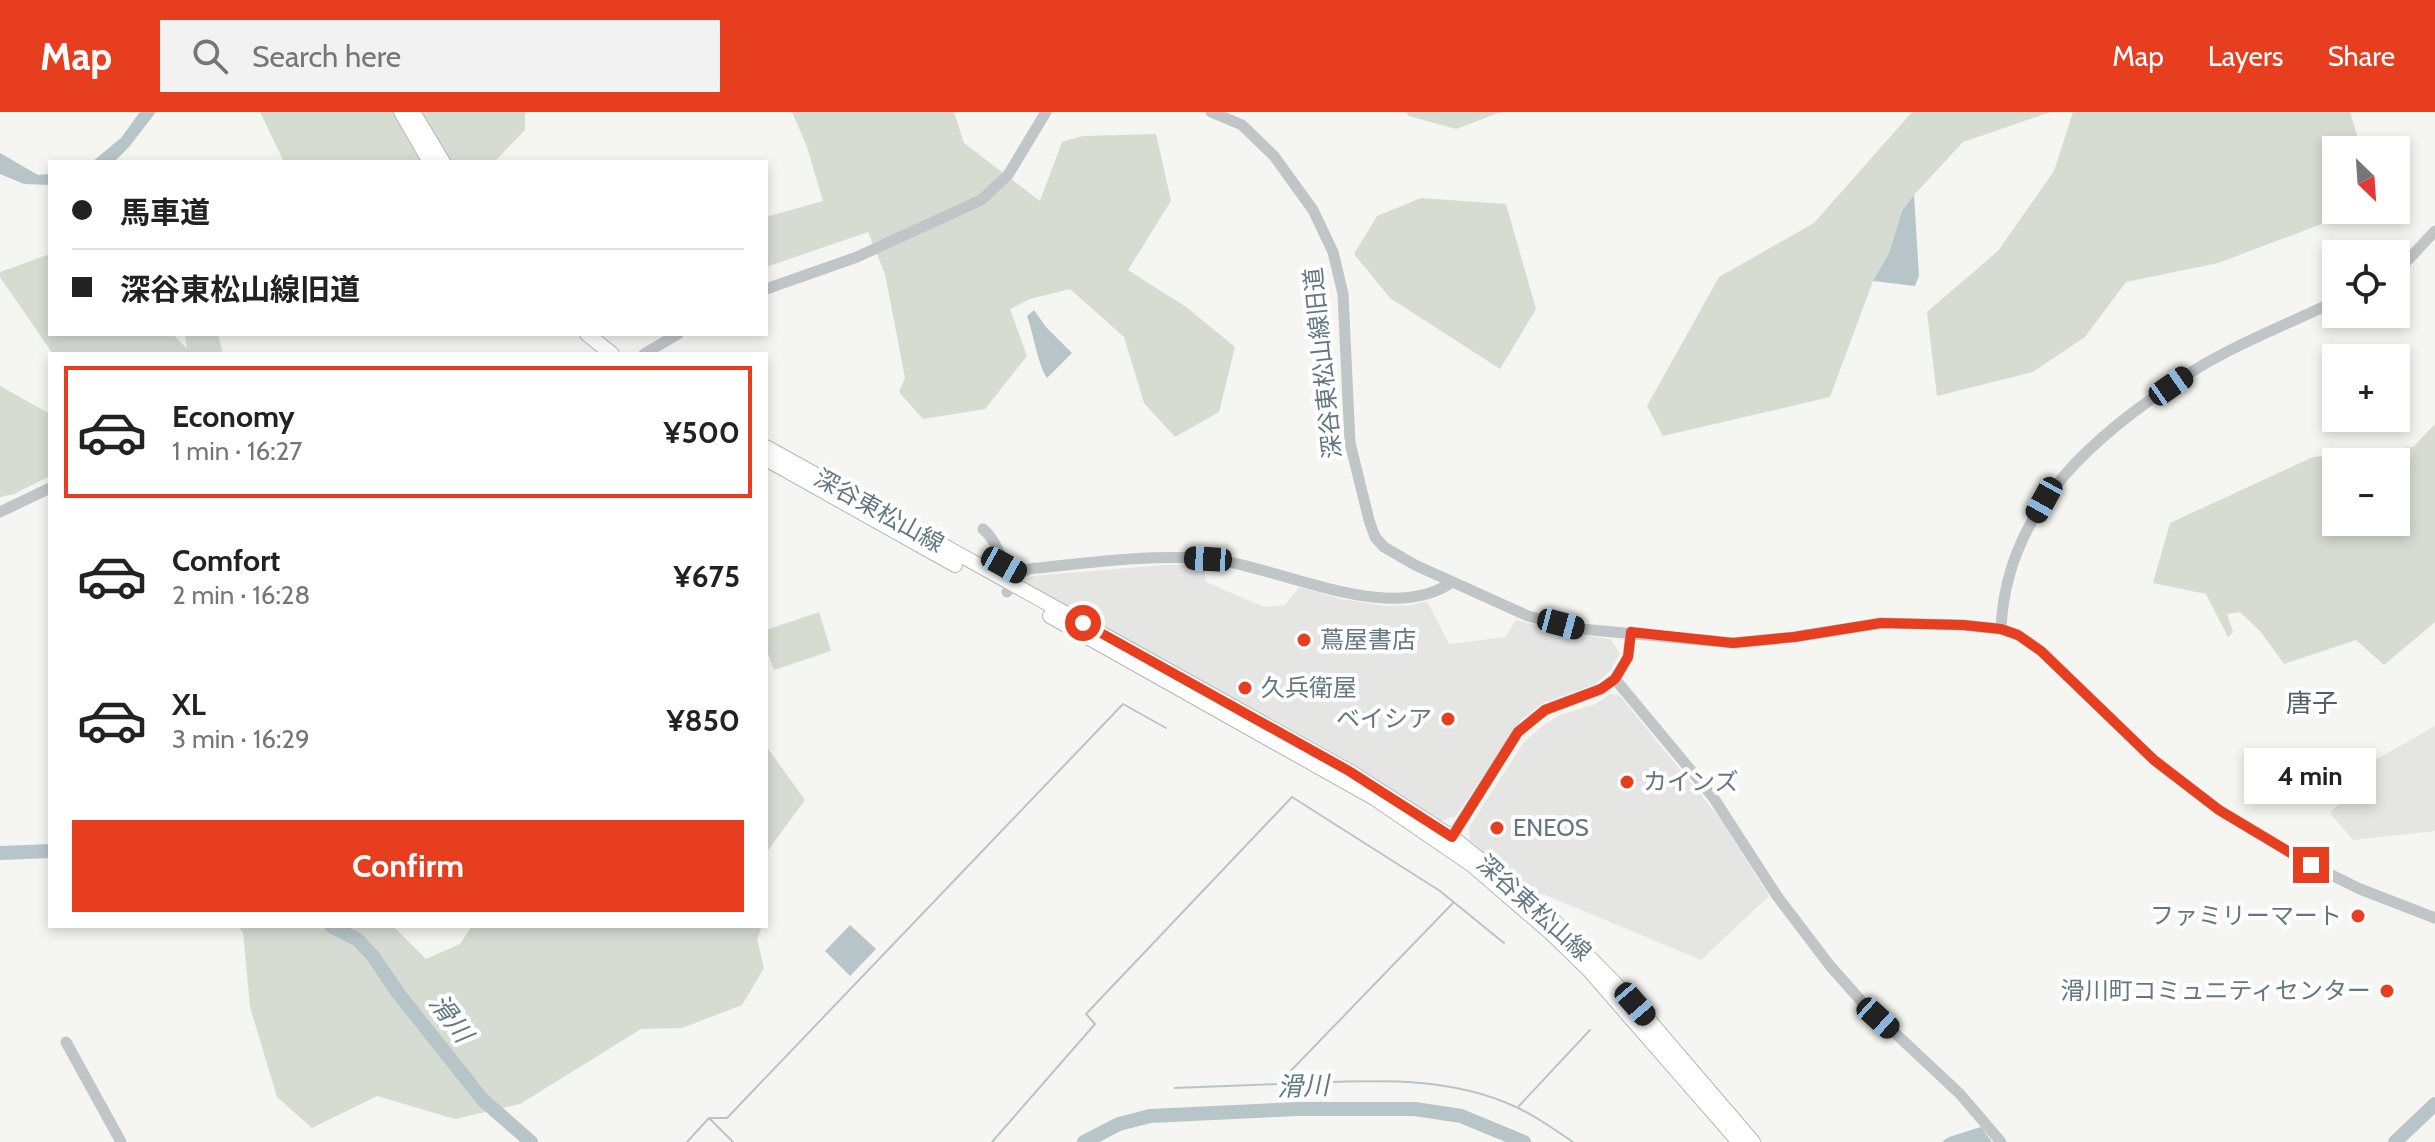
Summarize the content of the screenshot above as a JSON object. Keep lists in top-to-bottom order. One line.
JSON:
{"streets":{"main road":["深谷東松山線"],"street":["深谷東松山線旧道"]},"districts":["唐子"],"water":["滑川"],"places":["蔦屋書店","久兵衛屋","ベイシア","カインズ","ENEOS","ファミリーマート","滑川町コミュニティセンター"],"north":"bottom right","page":{"header":"Map","search":"Search here","nav":["Map","Layers","Share"],"map_buttons":["+","−"],"banner":["馬車道","深谷東松山線旧道"],"list":[{"name":"Economy","note":"1 min · 16:27","value":"¥500"},{"name":"Comfort","note":"2 min · 16:28","value":"¥675"},{"name":"XL","note":"3 min · 16:29","value":"¥850"}],"bubble":"4 min","buttons":"Confirm"}}
